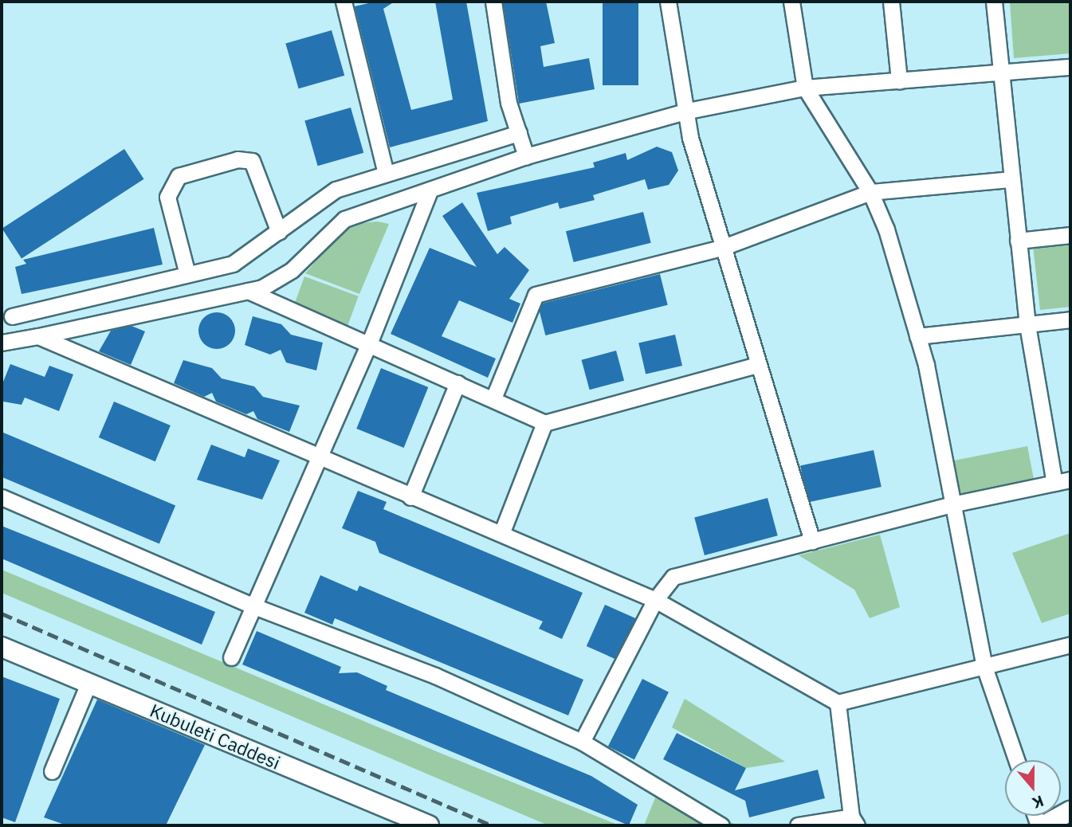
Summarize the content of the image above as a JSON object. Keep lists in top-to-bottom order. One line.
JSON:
{"streets":{"street":["Kubuleti Caddesi"]},"north":"bottom"}
